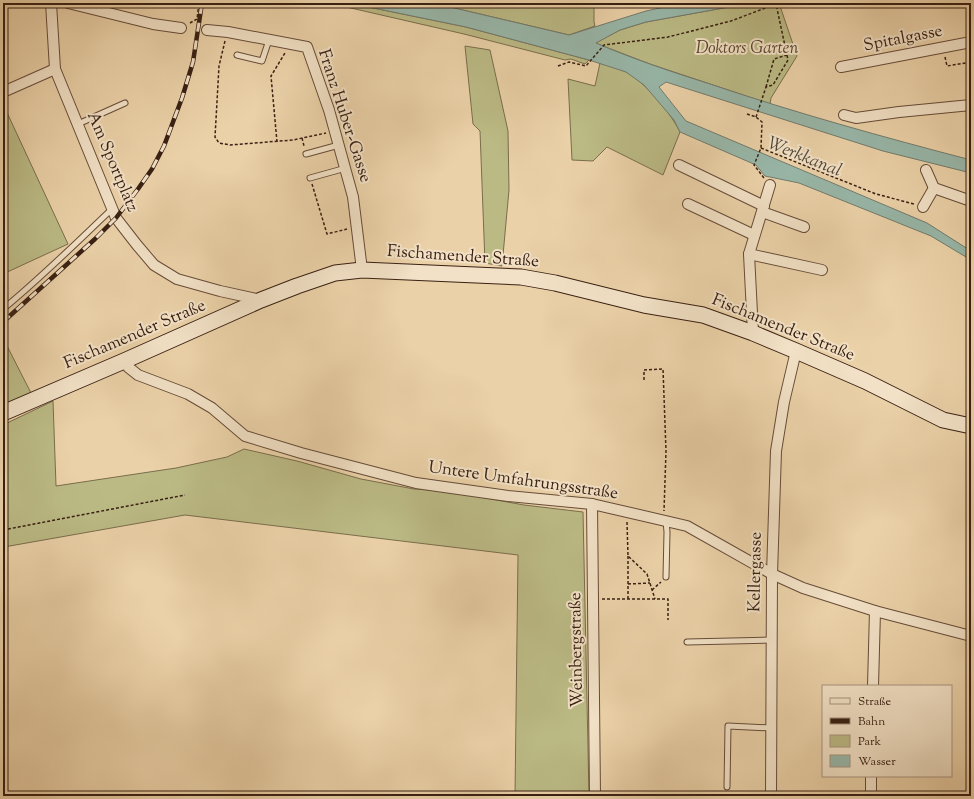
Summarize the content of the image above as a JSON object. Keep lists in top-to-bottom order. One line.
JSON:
{"streets":{"main road":["Fischamender Straße"],"street":["Spitalgasse","Franz Huber-Gasse","Am Sportplatz","Untere Umfahrungsstraße","Kellergasse","Weinbergstraße"]},"crossings":[["Franz Huber-Gasse","Fischamender Straße"],["Am Sportplatz","Fischamender Straße"],["Fischamender Straße","Untere Umfahrungsstraße"],["Fischamender Straße","Kellergasse"],["Untere Umfahrungsstraße","Kellergasse"],["Untere Umfahrungsstraße","Weinbergstraße"]],"water":["Werkkanal"],"parks":["Doktors Garten"],"legend":["Straße","Bahn","Park","Wasser"]}
